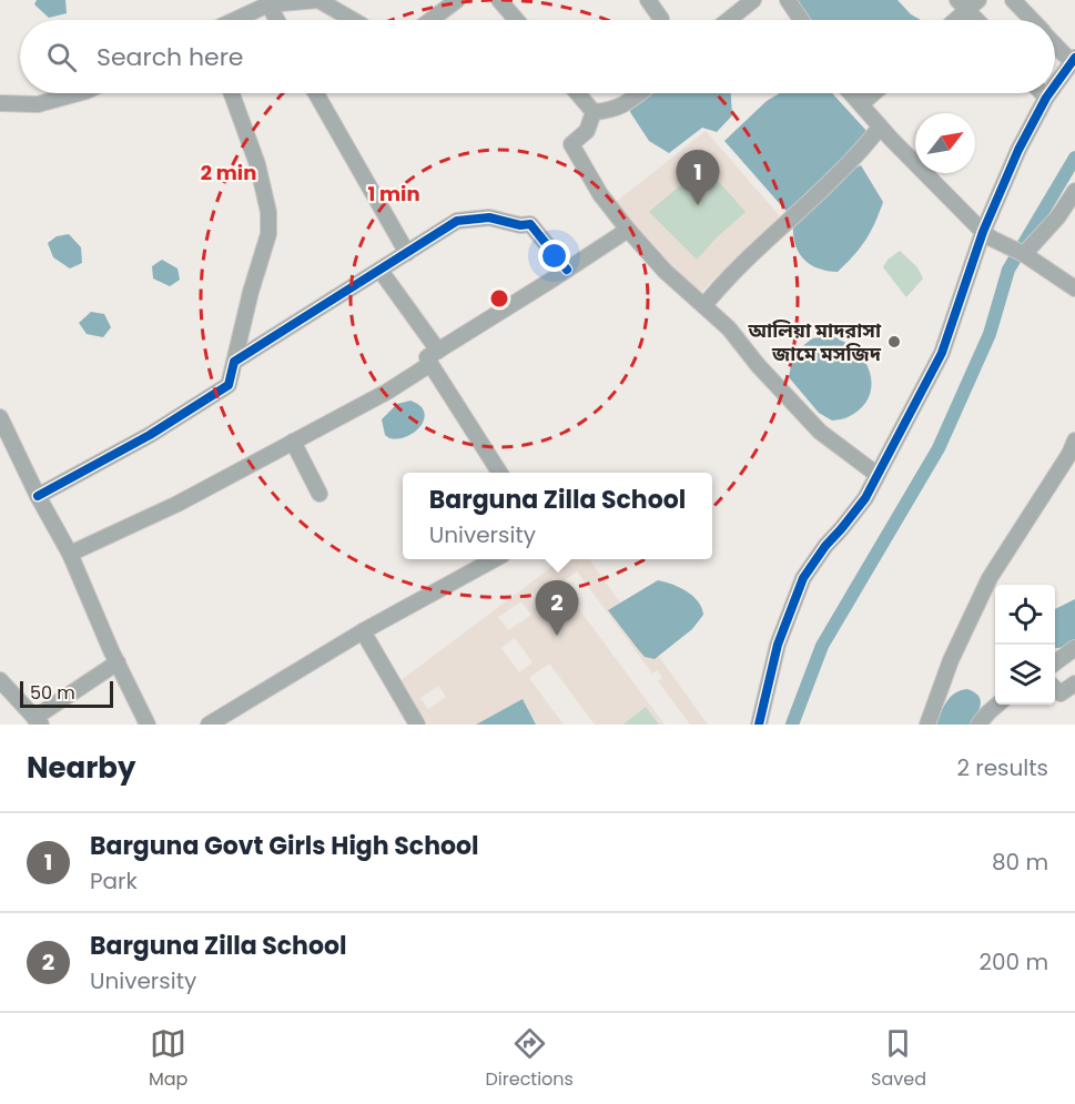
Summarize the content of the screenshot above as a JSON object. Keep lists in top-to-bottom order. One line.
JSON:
{"places":["আলিয়া মাদরাসা জামে মসজিদ"],"scale_bar":"50 m","north":"top right","page":{"search":"Search here","pins":["1","2"],"popup":["Barguna Zilla School","University"],"scale":"50 m","heading":["Nearby","2 results"],"list":[{"mark":"1","name":"Barguna Govt Girls High School","note":"Park","value":"80 m"},{"mark":"2","name":"Barguna Zilla School","note":"University","value":"200 m"}],"nav":["Map","Directions","Saved"]},"rings":["2 min","1 min"]}
